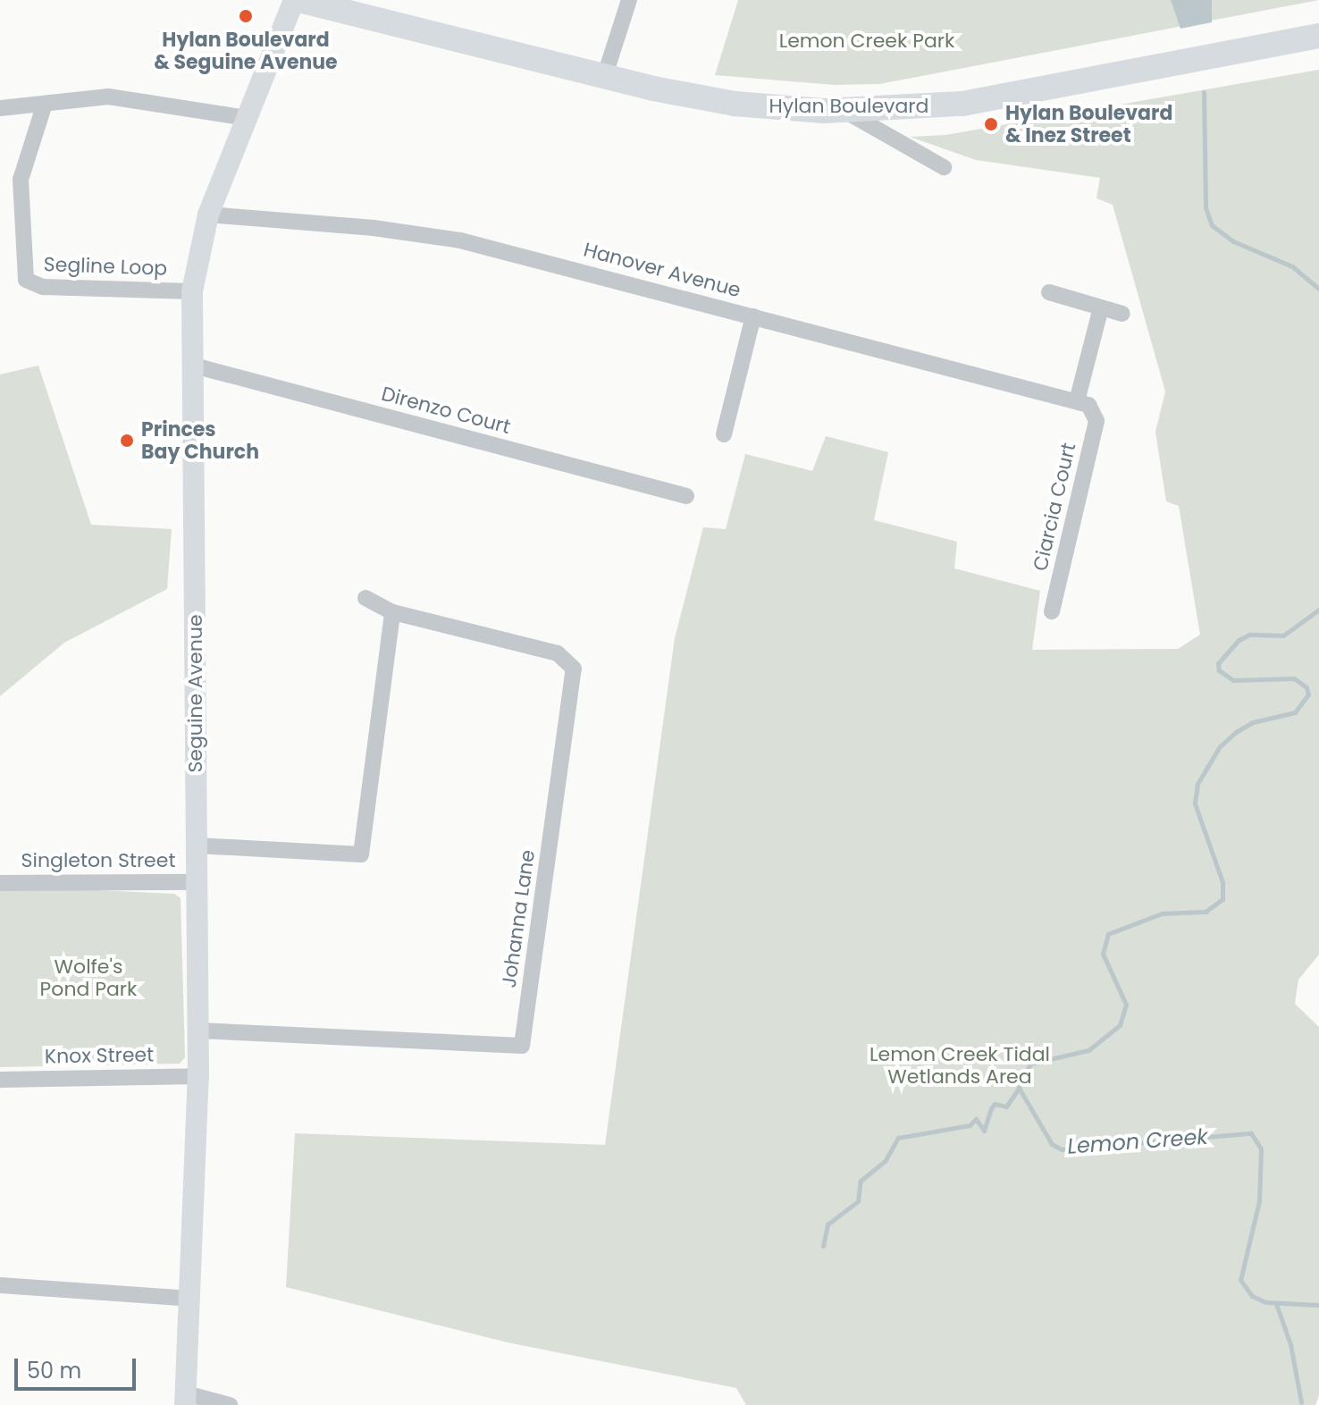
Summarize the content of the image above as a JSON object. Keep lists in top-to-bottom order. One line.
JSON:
{"streets":{"main road":["Hylan Boulevard"],"street":["Segline Loop","Hanover Avenue","Direnzo Court","Ciarcia Court","Seguine Avenue","Singleton Street","Johanna Lane","Knox Street"]},"crossings":[["Hylan Boulevard","Seguine Avenue"],["Segline Loop","Seguine Avenue"],["Hanover Avenue","Ciarcia Court"],["Hanover Avenue","Seguine Avenue"],["Direnzo Court","Seguine Avenue"],["Seguine Avenue","Singleton Street"],["Seguine Avenue","Johanna Lane"],["Seguine Avenue","Knox Street"]],"water":["Lemon Creek"],"parks":["Lemon Creek Park","Wolfe's Pond Park","Lemon Creek Tidal Wetlands Area"],"places":["Hylan Boulevard & Seguine Avenue","Hylan Boulevard & Inez Street","Princes Bay Church"],"scale_bar":"50 m"}
